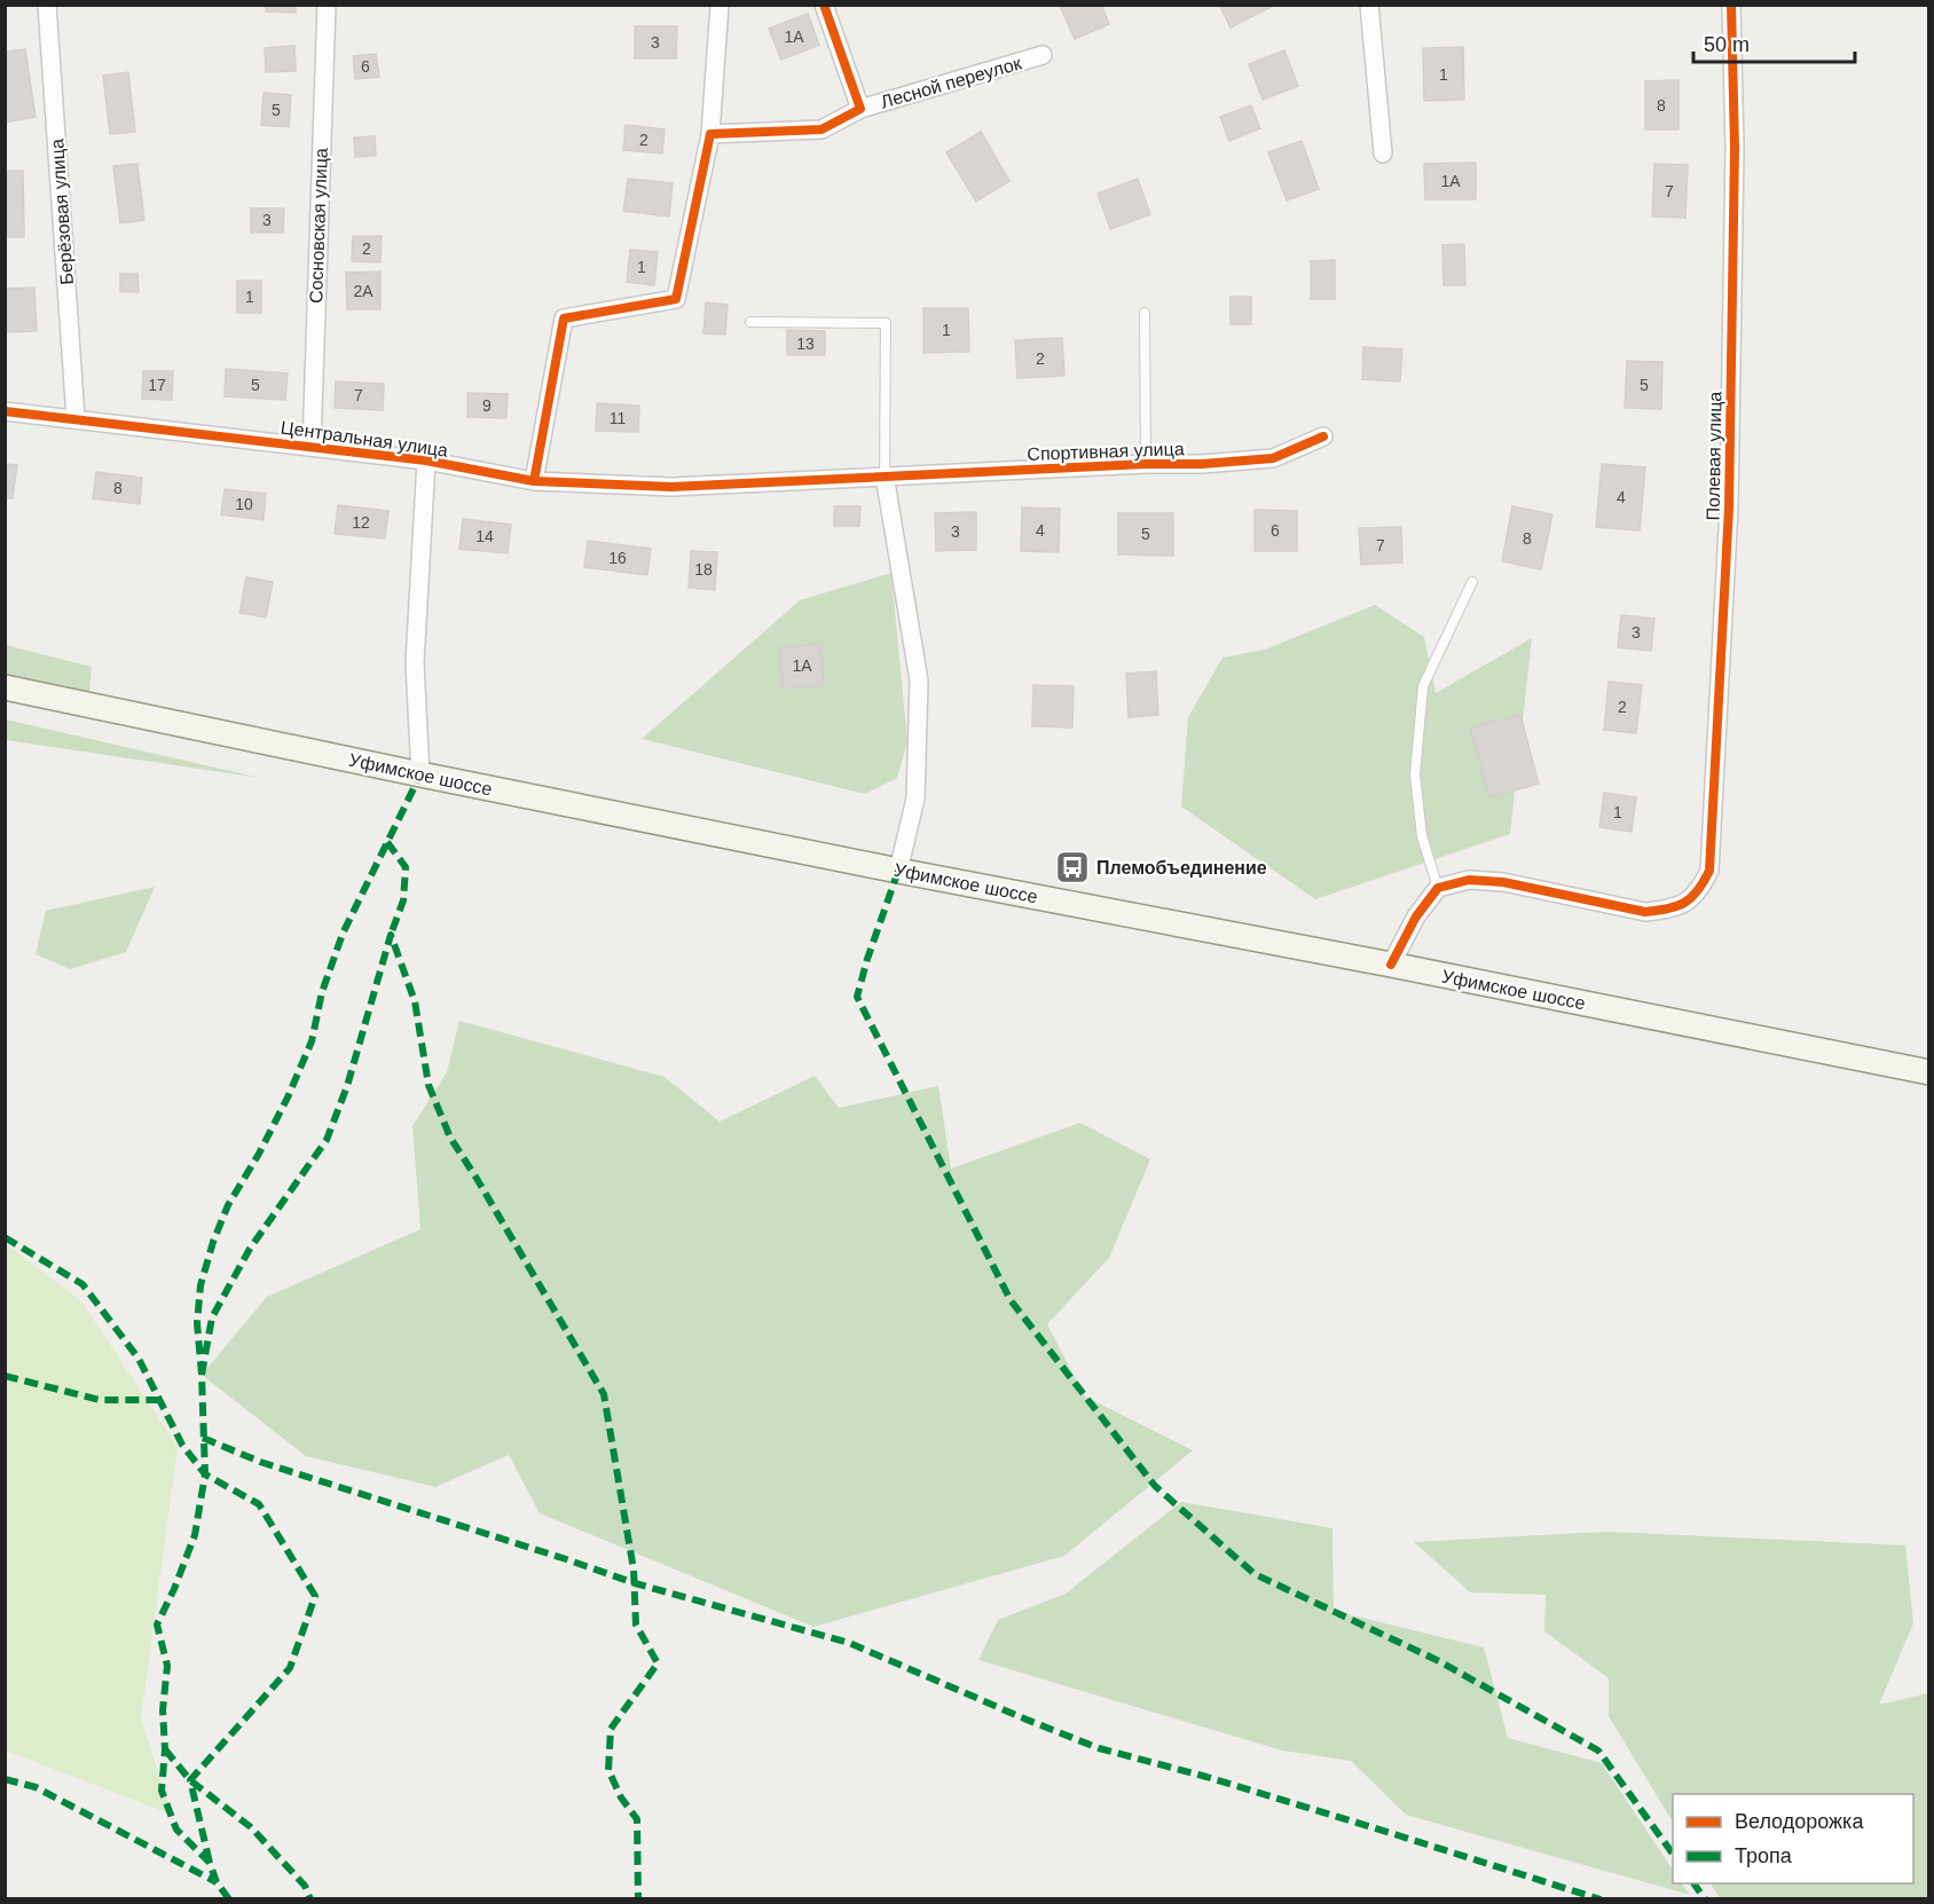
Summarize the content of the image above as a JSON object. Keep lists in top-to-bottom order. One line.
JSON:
{"streets":{"main road":["Уфимское шоссе"],"street":["Лесной переулок","Берёзовая улица","Сосновская улица","Центральная улица","Спортивная улица","Полевая улица"]},"crossings":[["Берёзовая улица","Центральная улица"],["Сосновская улица","Центральная улица"],["Центральная улица","Спортивная улица"]],"places":{"bus stop":["Племобъединение"]},"house_numbers":["1А","3","6","1","8","5","2","1А","7","3","2","1","2А","1","1","13","2","17","5","5","7","9","11","8","4","10","12","4","6","3","5","14","8","7","16","18","3","1А","2","1"],"legend":["Велодорожка","Тропа"],"scale_bar":"50 m"}
